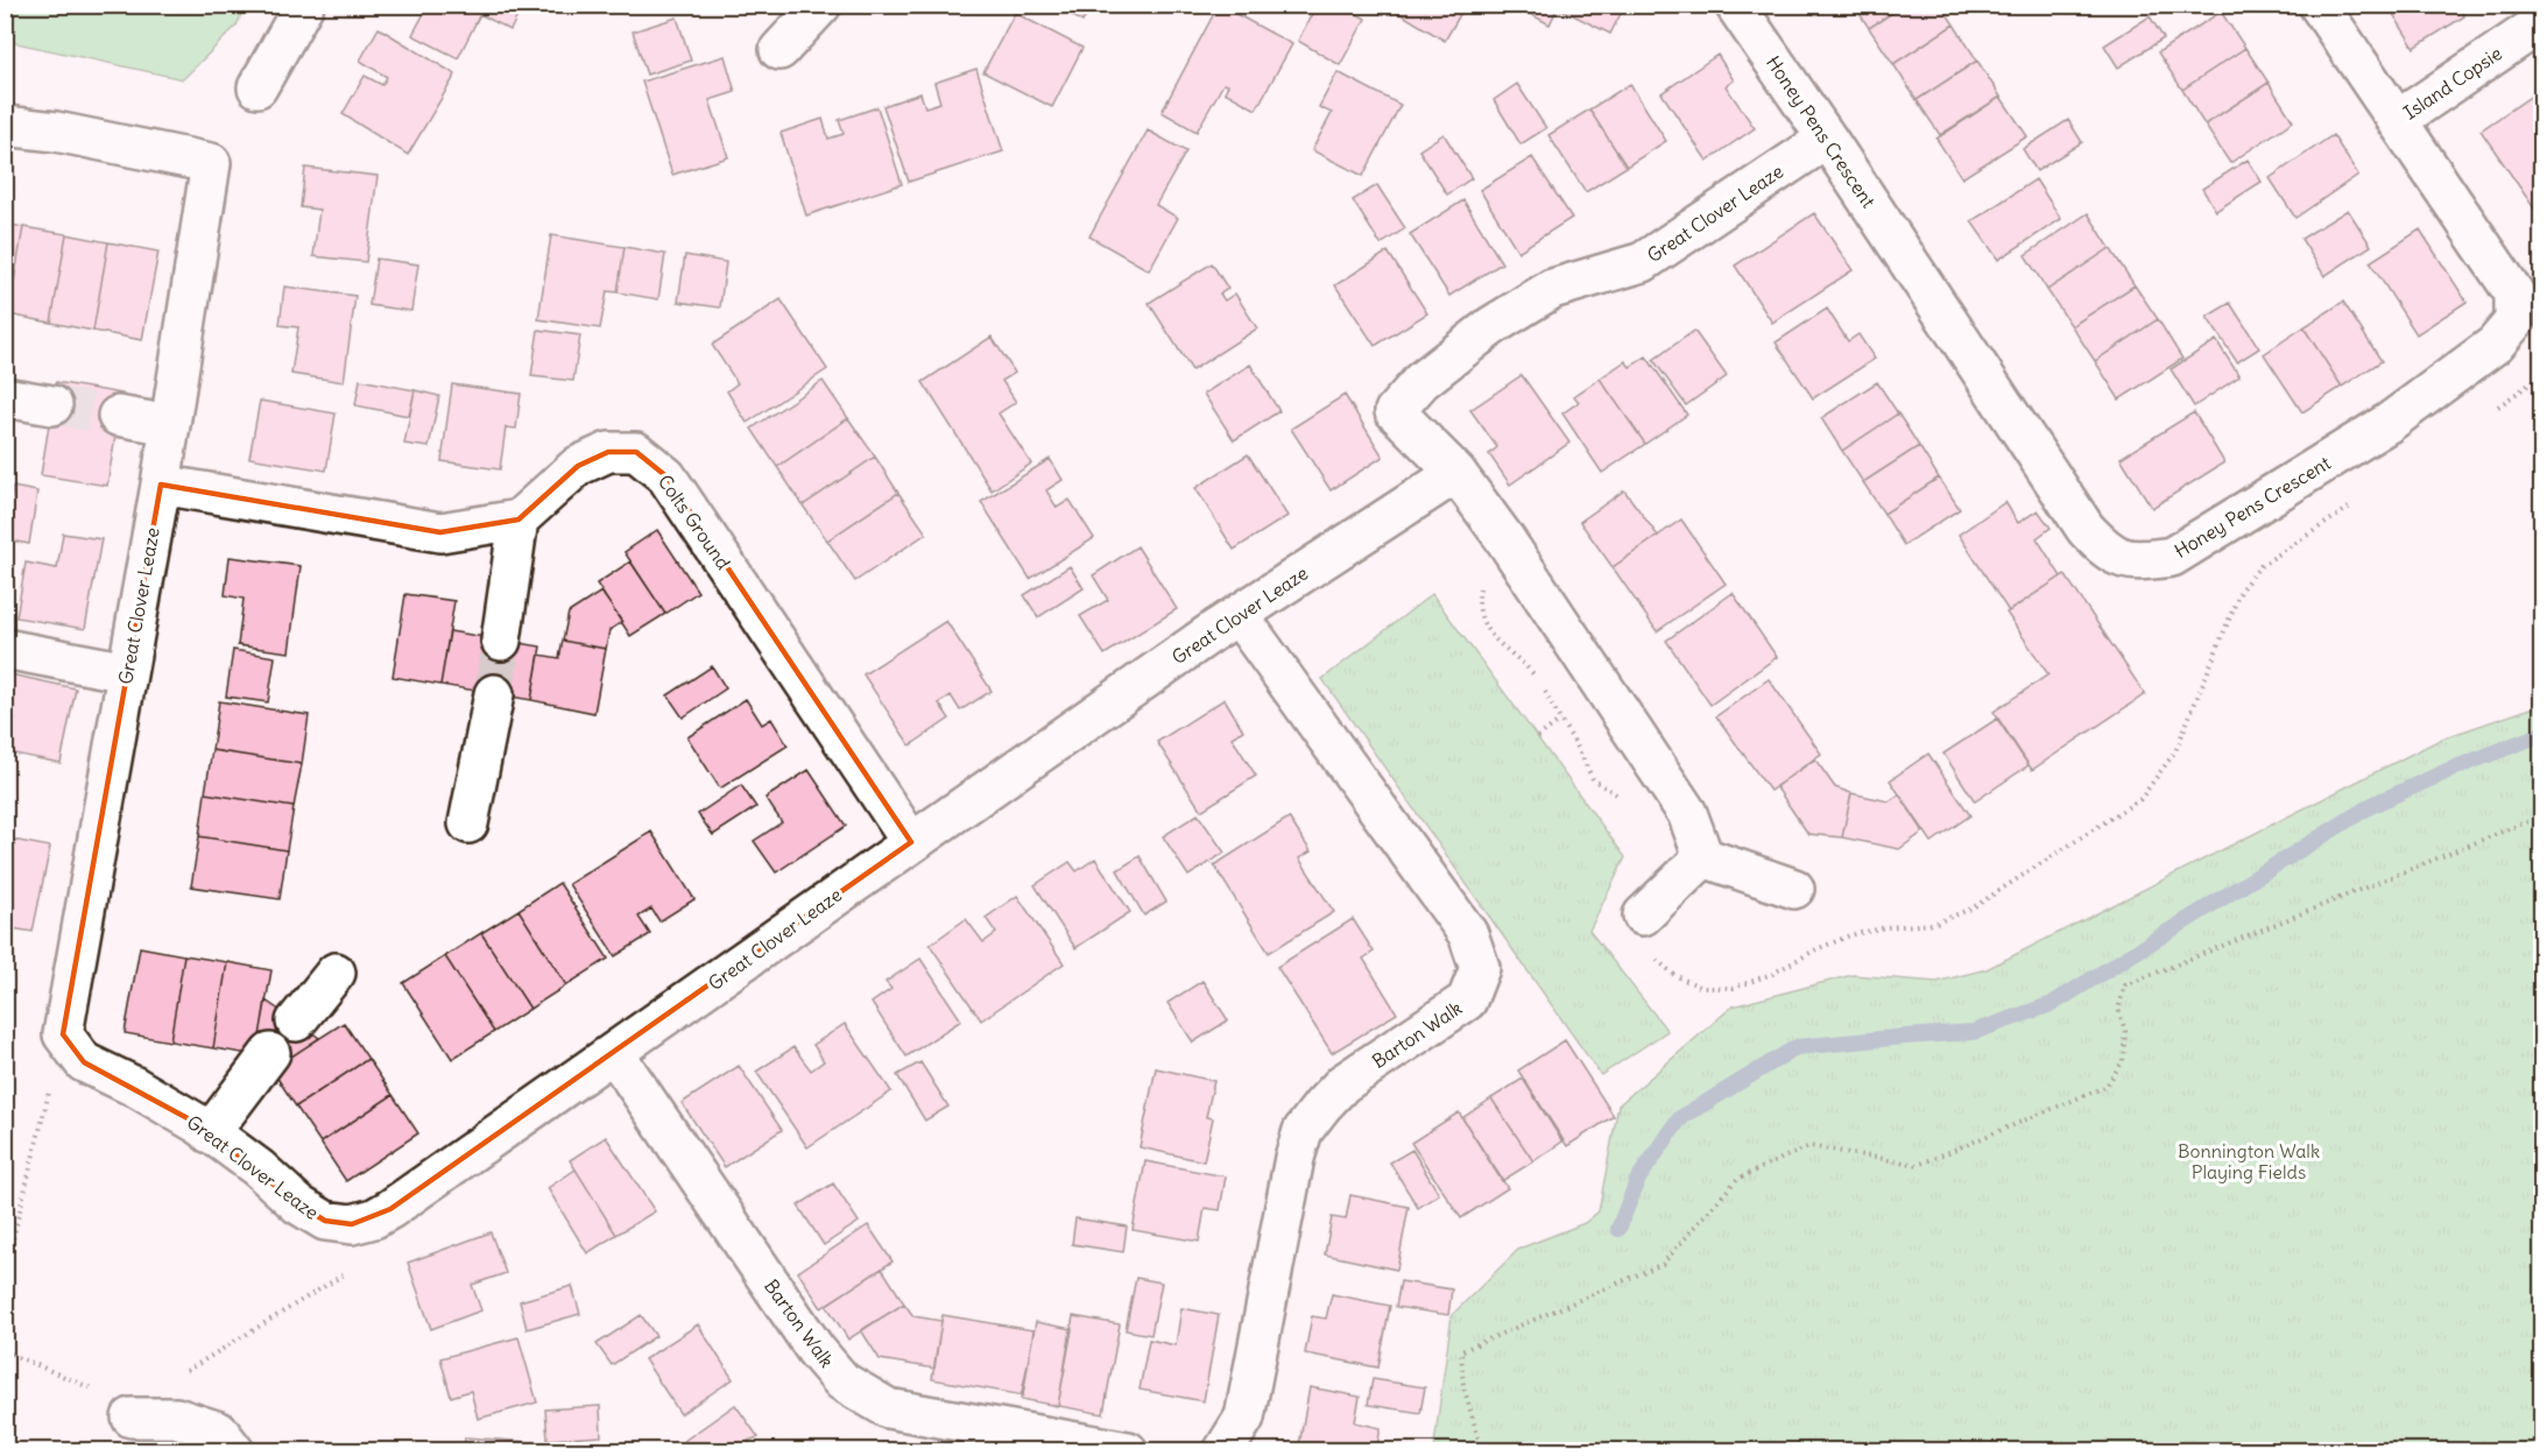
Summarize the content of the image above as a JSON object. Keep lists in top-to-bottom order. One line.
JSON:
{"streets":{"street":["Island Copsie","Honey Pens Crescent","Great Clover Leaze","Colts Ground","Barton Walk"]},"crossings":[["Island Copsie","Honey Pens Crescent"],["Honey Pens Crescent","Great Clover Leaze"],["Great Clover Leaze","Colts Ground"],["Great Clover Leaze","Barton Walk"]],"parks":["Bonnington Walk Playing Fields"]}
